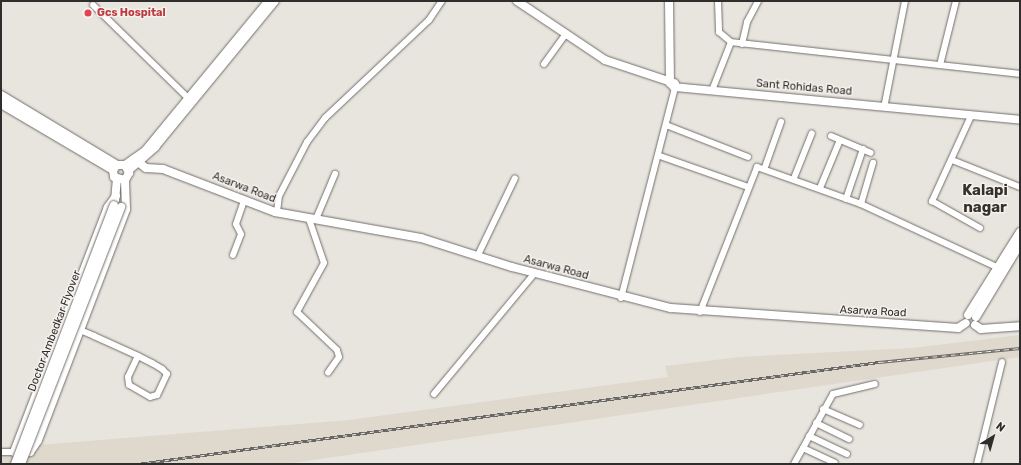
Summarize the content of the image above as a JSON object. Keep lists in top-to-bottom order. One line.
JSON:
{"streets":{"street":["Sant Rohidas Road","Asarwa Road","Doctor Ambedkar Flyover"]},"districts":["Kalapi nagar"],"places":["Gcs Hospital"],"north":"top right"}
